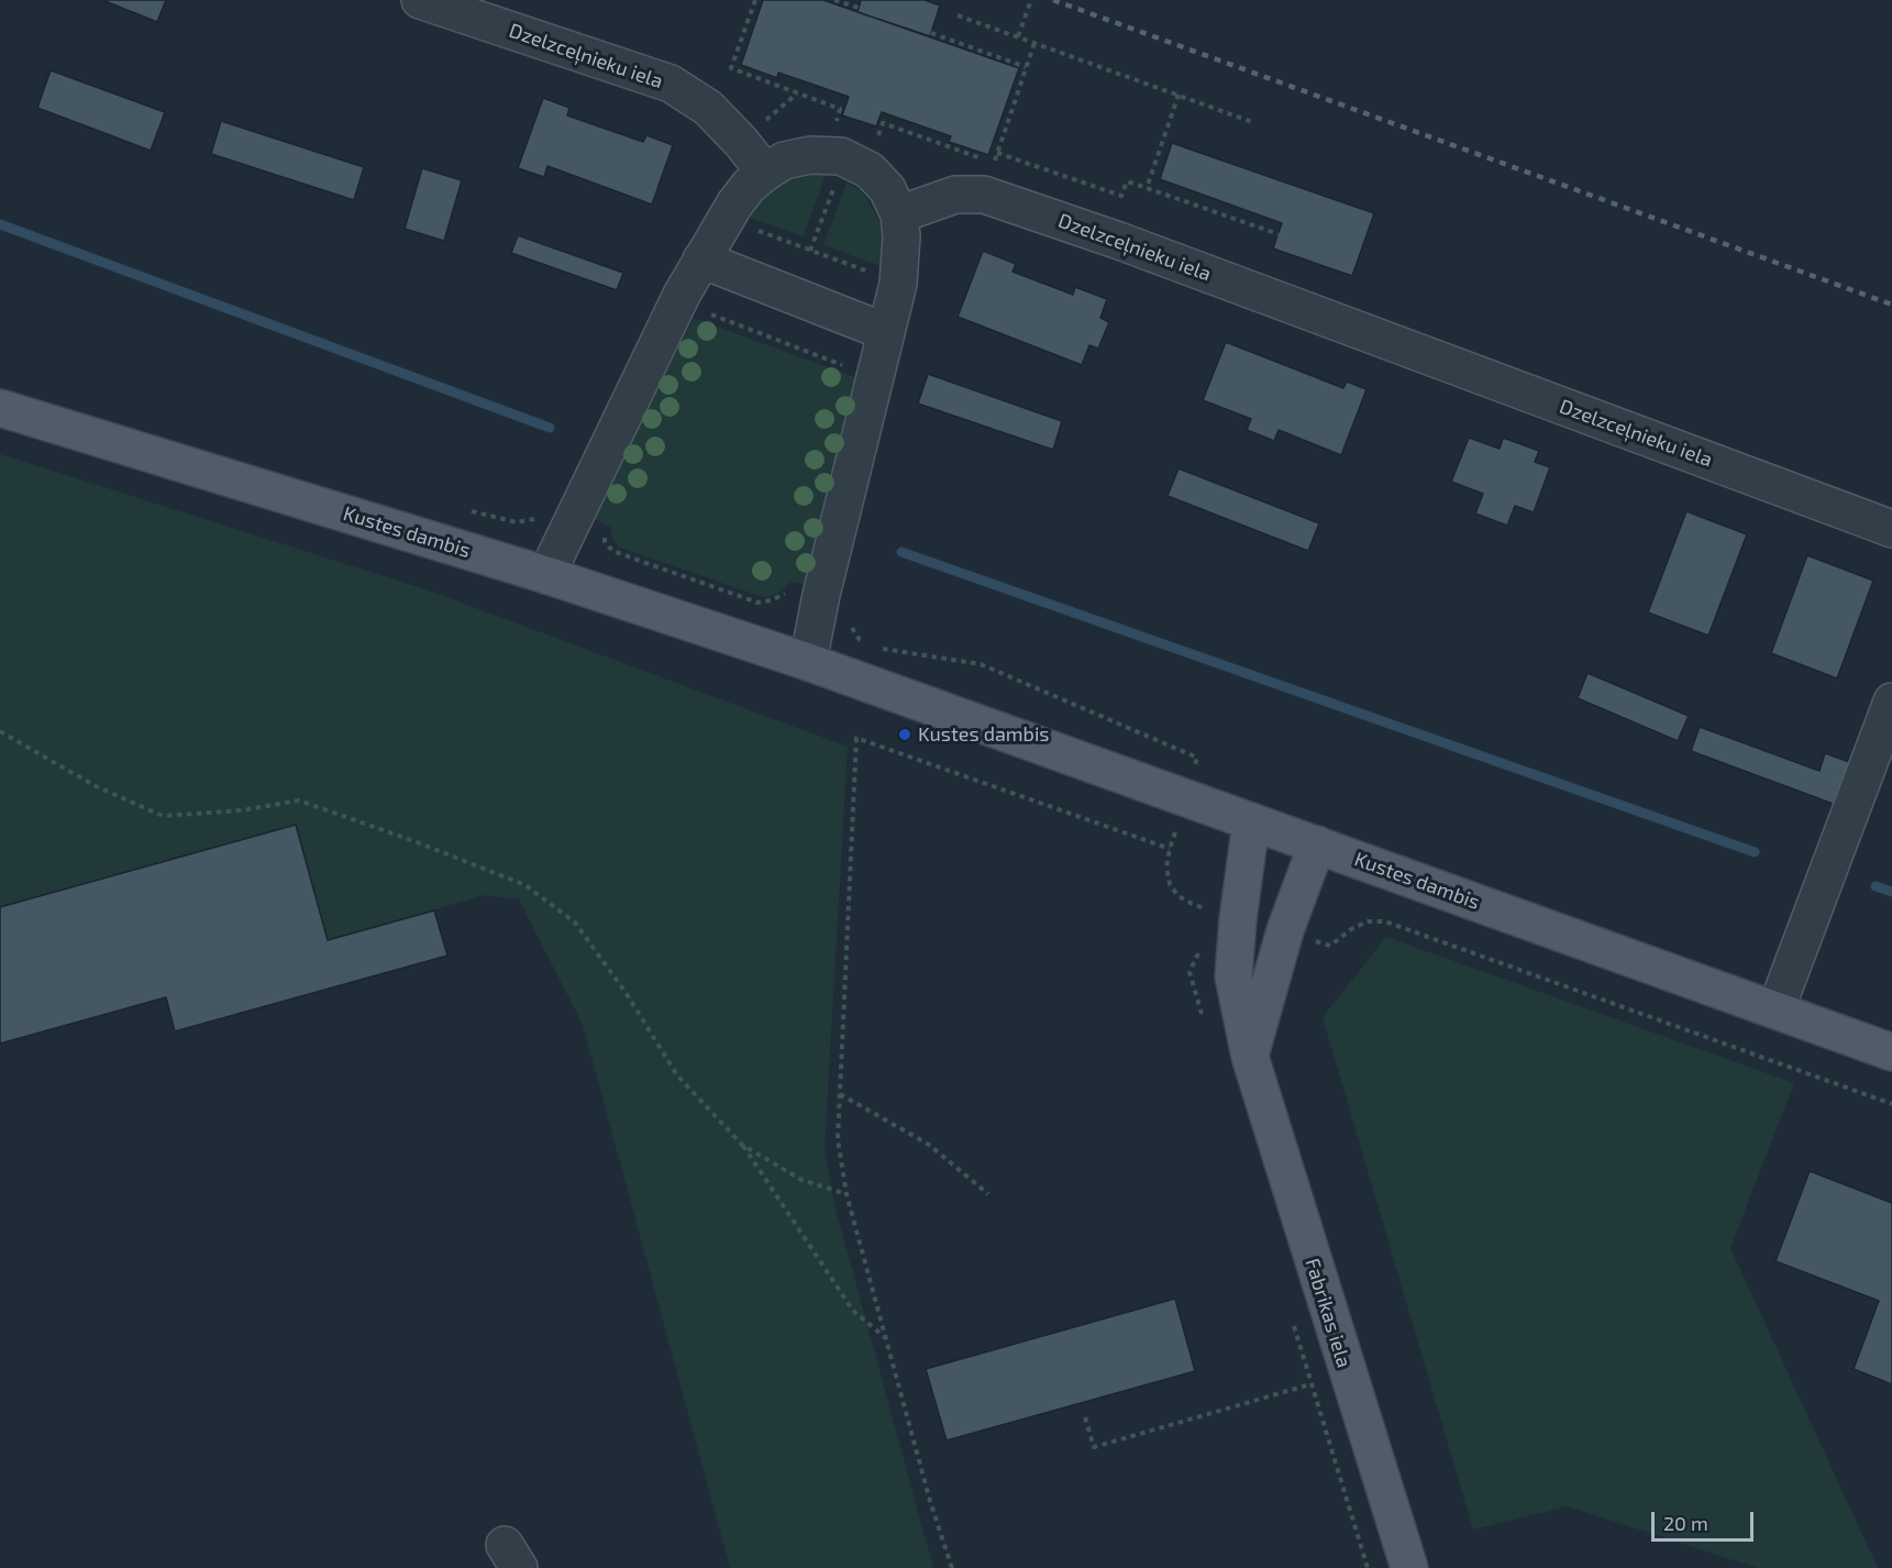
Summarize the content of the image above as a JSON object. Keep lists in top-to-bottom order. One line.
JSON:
{"streets":{"main road":["Kustes dambis","Fabrikas iela"],"street":["Dzelzceļnieku iela"]},"crossings":[["Kustes dambis","Fabrikas iela"]],"places":["Kustes dambis"],"scale_bar":"20 m"}
